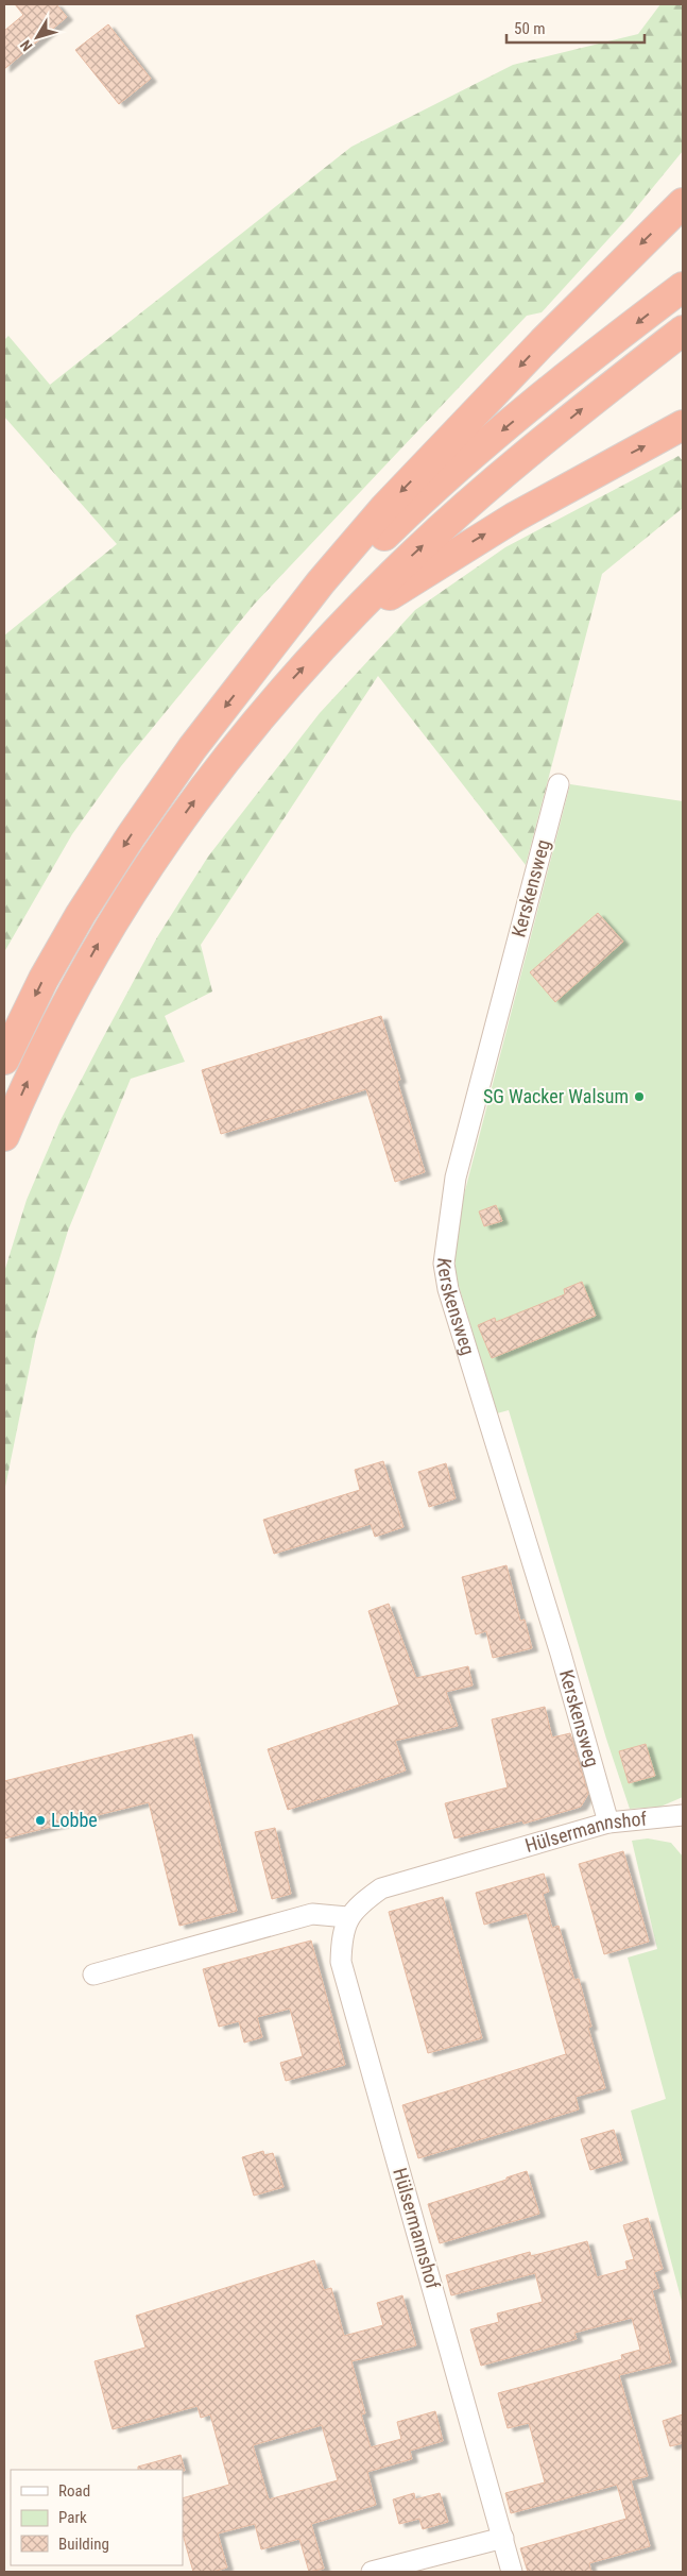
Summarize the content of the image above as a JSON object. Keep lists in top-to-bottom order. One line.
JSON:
{"streets":{"street":["Kerskensweg","Hülsermannshof"]},"crossings":[["Kerskensweg","Hülsermannshof"]],"places":["SG Wacker Walsum","Lobbe"],"legend":["Road","Park","Building"],"scale_bar":"50 m","north":"bottom left"}
